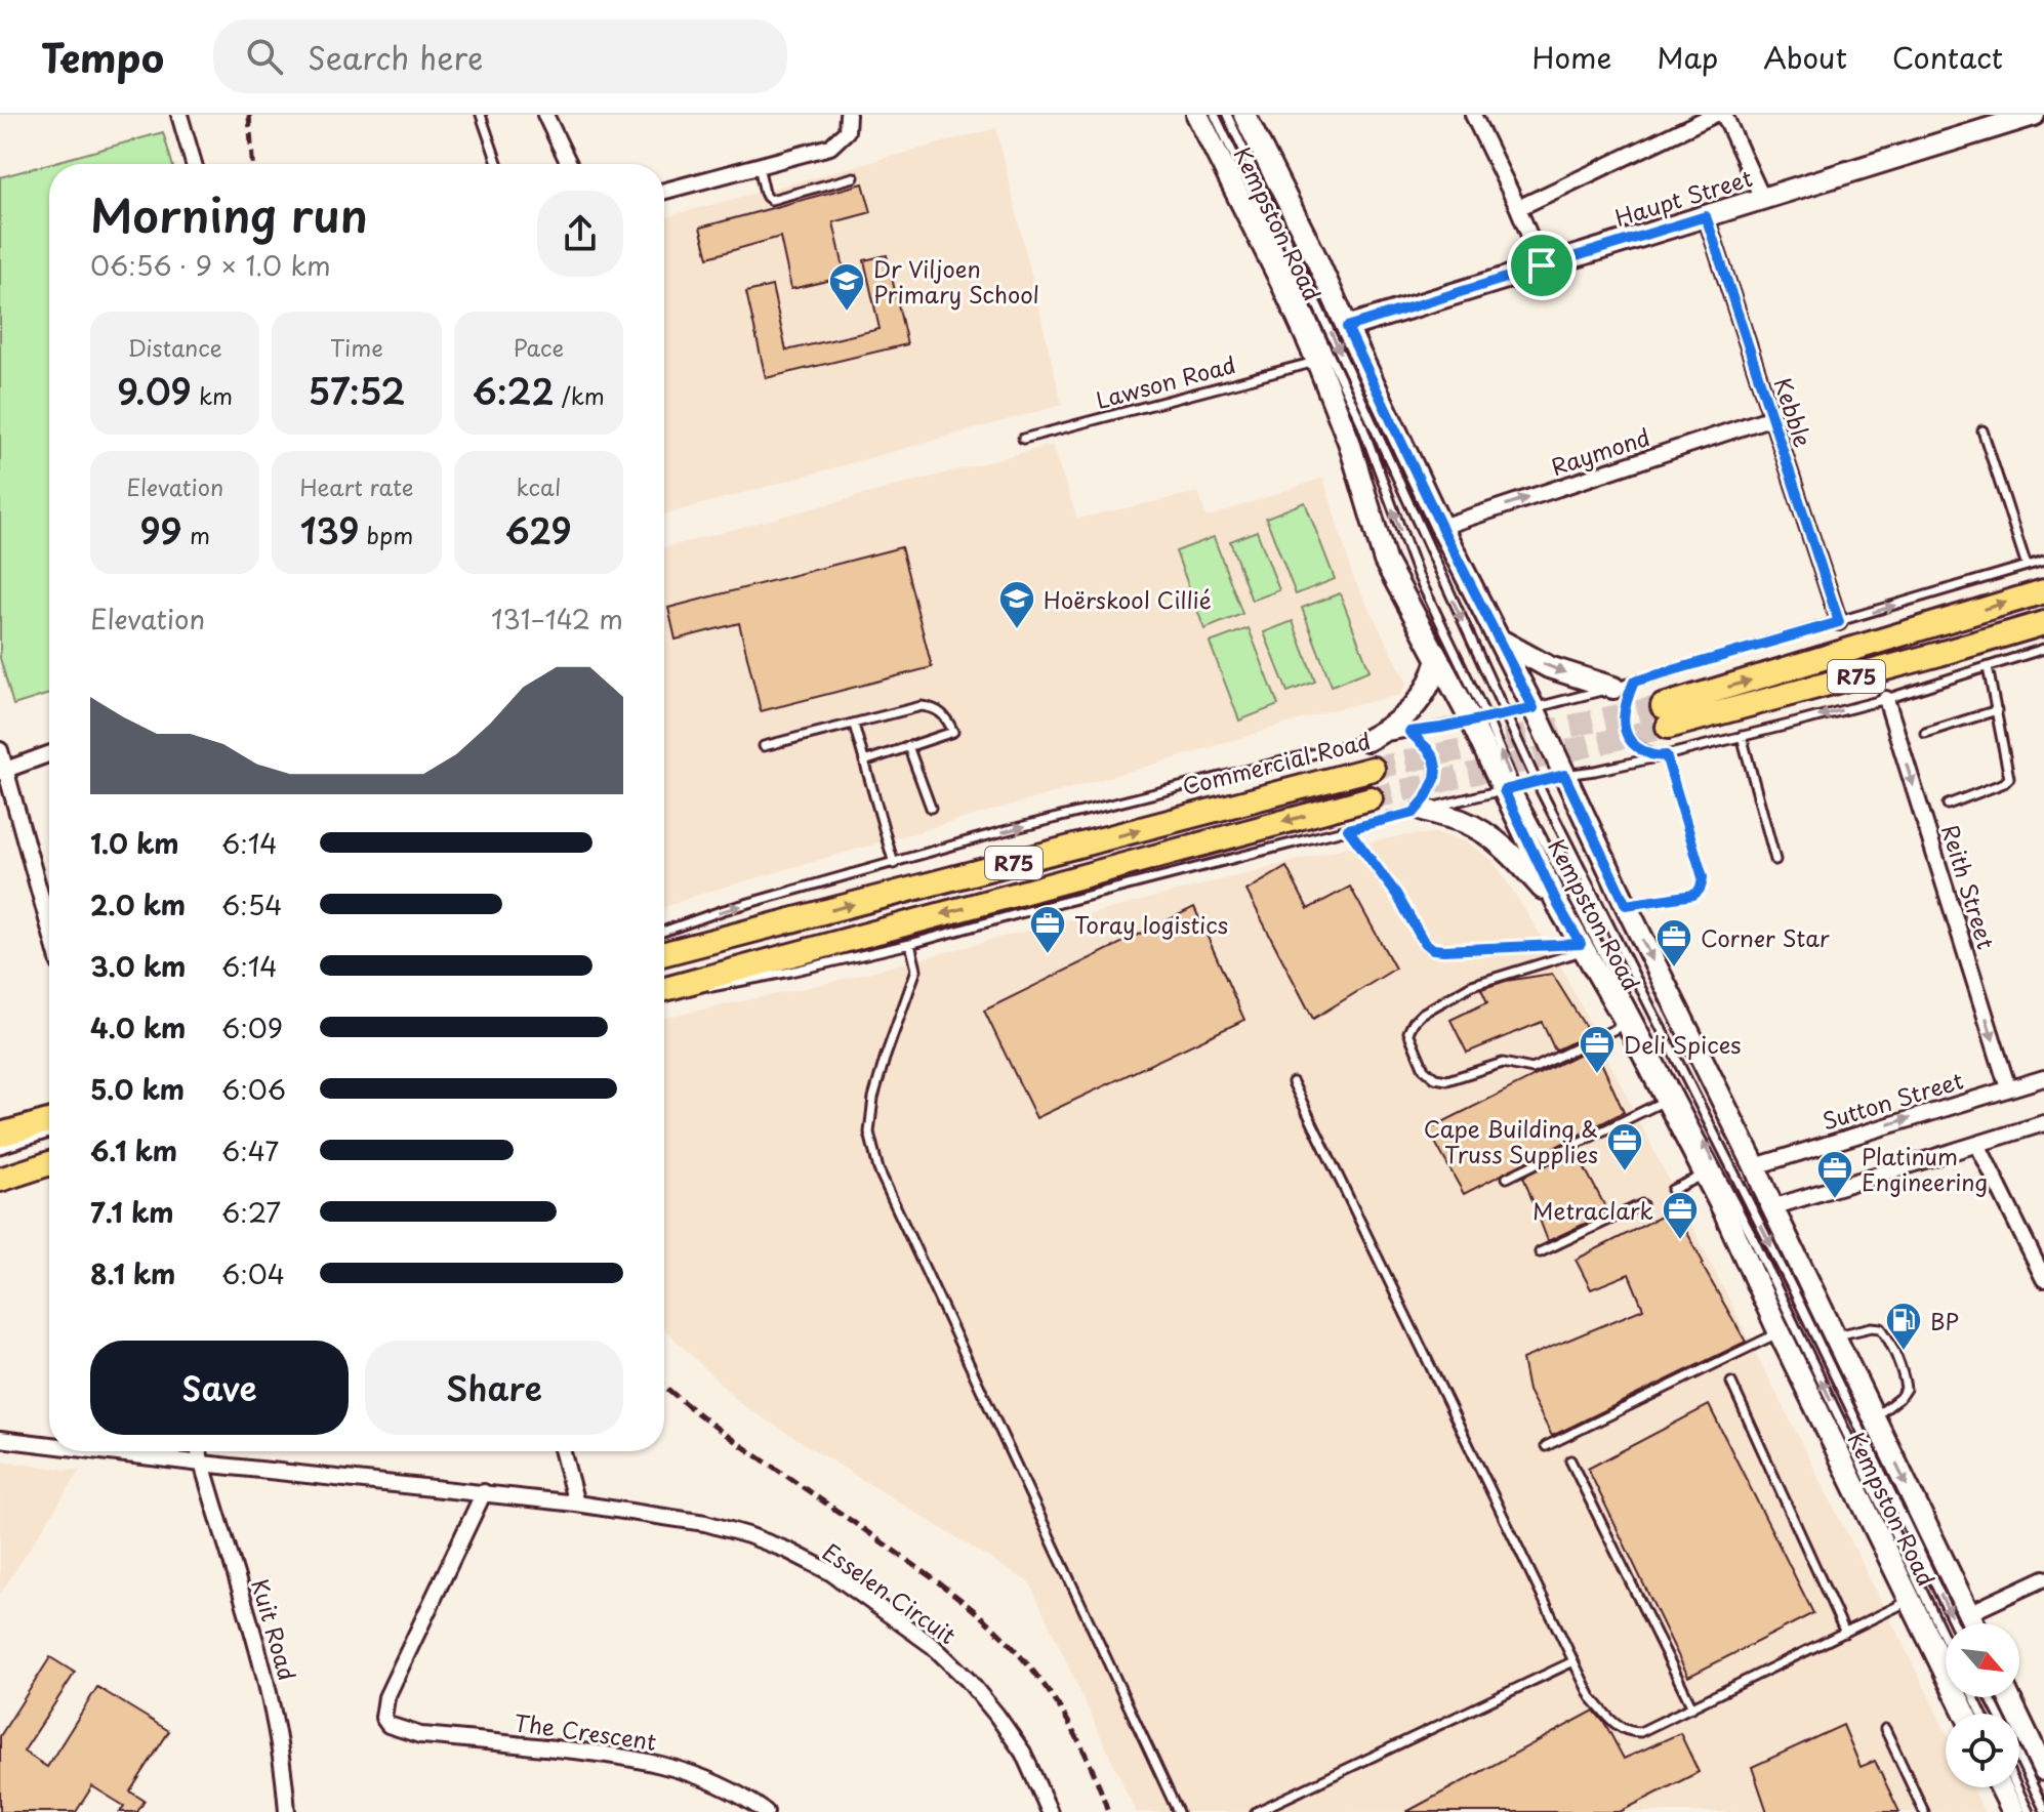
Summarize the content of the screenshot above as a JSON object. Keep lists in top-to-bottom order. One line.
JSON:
{"streets":{"main road":["Haupt Street","Kempston Road","R75","Commercial Road"],"street":["Kebble","Raymond","Reith Street","Sutton Street","Esselen Circuit","Kuit Road","The Crescent"],"lane":["Lawson Road"]},"crossings":[["Haupt Street","Kempston Road"],["Haupt Street","Kebble"],["Kempston Road","Lawson Road"],["Kempston Road","Raymond"],["Kempston Road","Commercial Road"],["Kempston Road","Sutton Street"],["Kebble","Raymond"],["Kebble","Commercial Road"],["Reith Street","Sutton Street"],["Esselen Circuit","Kuit Road"],["Esselen Circuit","The Crescent"]],"one_way":["Raymond","Reith Street"],"places":{"school or university":["Dr Viljoen Primary School","Hoërskool Cillié"],"office":["Toray logistics","Corner Star","Deli Spices","Cape Building & Truss Supplies","Platinum Engineering","Metraclark"],"fuel station":["BP"]},"north":"bottom right","page":{"header":"Tempo","search":"Search here","nav":["Home","Map","About","Contact"],"heading":["Morning run","06:56 · 9 × 1.0 km"],"stats":[["Distance","9.09 km"],["Time","57:52"],["Pace","6:22 /km"],["Elevation","99 m"],["Heart rate","139 bpm"],["kcal","629"]],"chart":["Elevation","131–142 m"],"list":[{"name":"1.0 km","note":"6:14"},{"name":"2.0 km","note":"6:54"},{"name":"3.0 km","note":"6:14"},{"name":"4.0 km","note":"6:09"},{"name":"5.0 km","note":"6:06"},{"name":"6.1 km","note":"6:47"},{"name":"7.1 km","note":"6:27"},{"name":"8.1 km","note":"6:04"}],"buttons":["Save","Share"]}}
